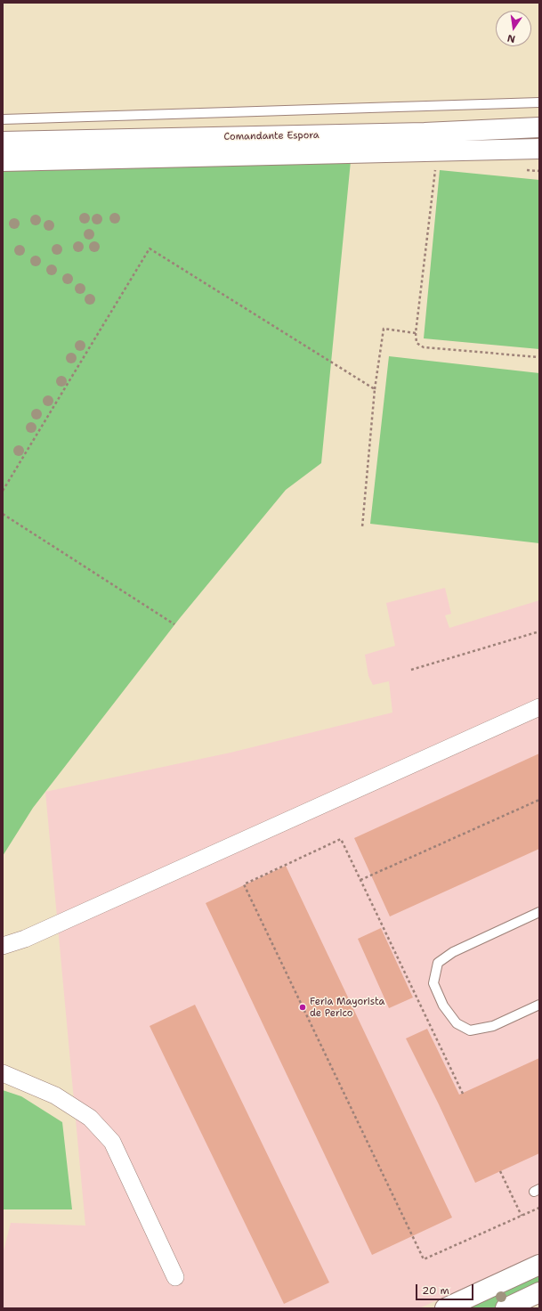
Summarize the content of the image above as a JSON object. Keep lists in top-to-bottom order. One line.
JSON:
{"streets":{"main road":["Comandante Espora"]},"places":["Feria Mayorista de Perico"],"scale_bar":"20 m","north":"bottom"}
